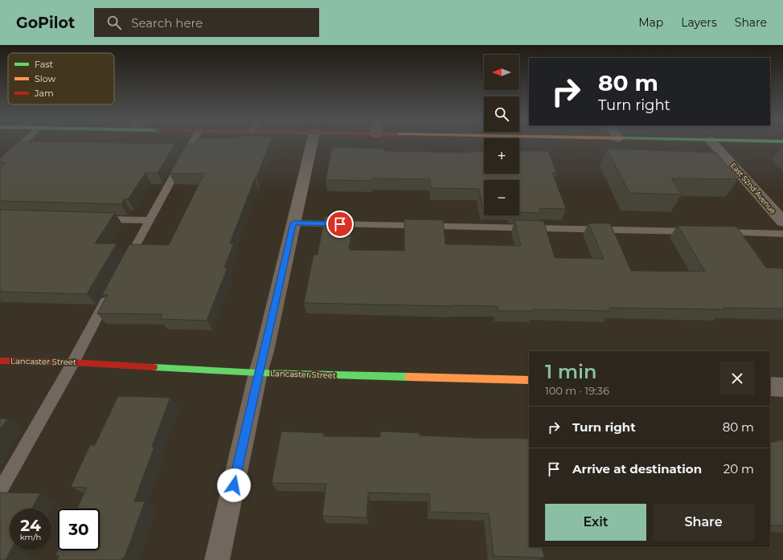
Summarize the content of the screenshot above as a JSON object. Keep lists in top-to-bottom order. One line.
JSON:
{"streets":{"street":["East 52nd Avenue","Lancaster Street"]},"legend":["Fast","Slow","Jam"],"north":"left","page":{"header":"GoPilot","search":"Search here","nav":["Map","Layers","Share"],"map_buttons":["+","−"],"turn":["80 m","Turn right"],"heading":["1 min","100 m · 19:36"],"list":[{"name":"Turn right","value":"80 m"},{"name":"Arrive at destination","value":"20 m"}],"buttons":["Exit","Share"],"speed":"24 km/h","limit":"30"}}
